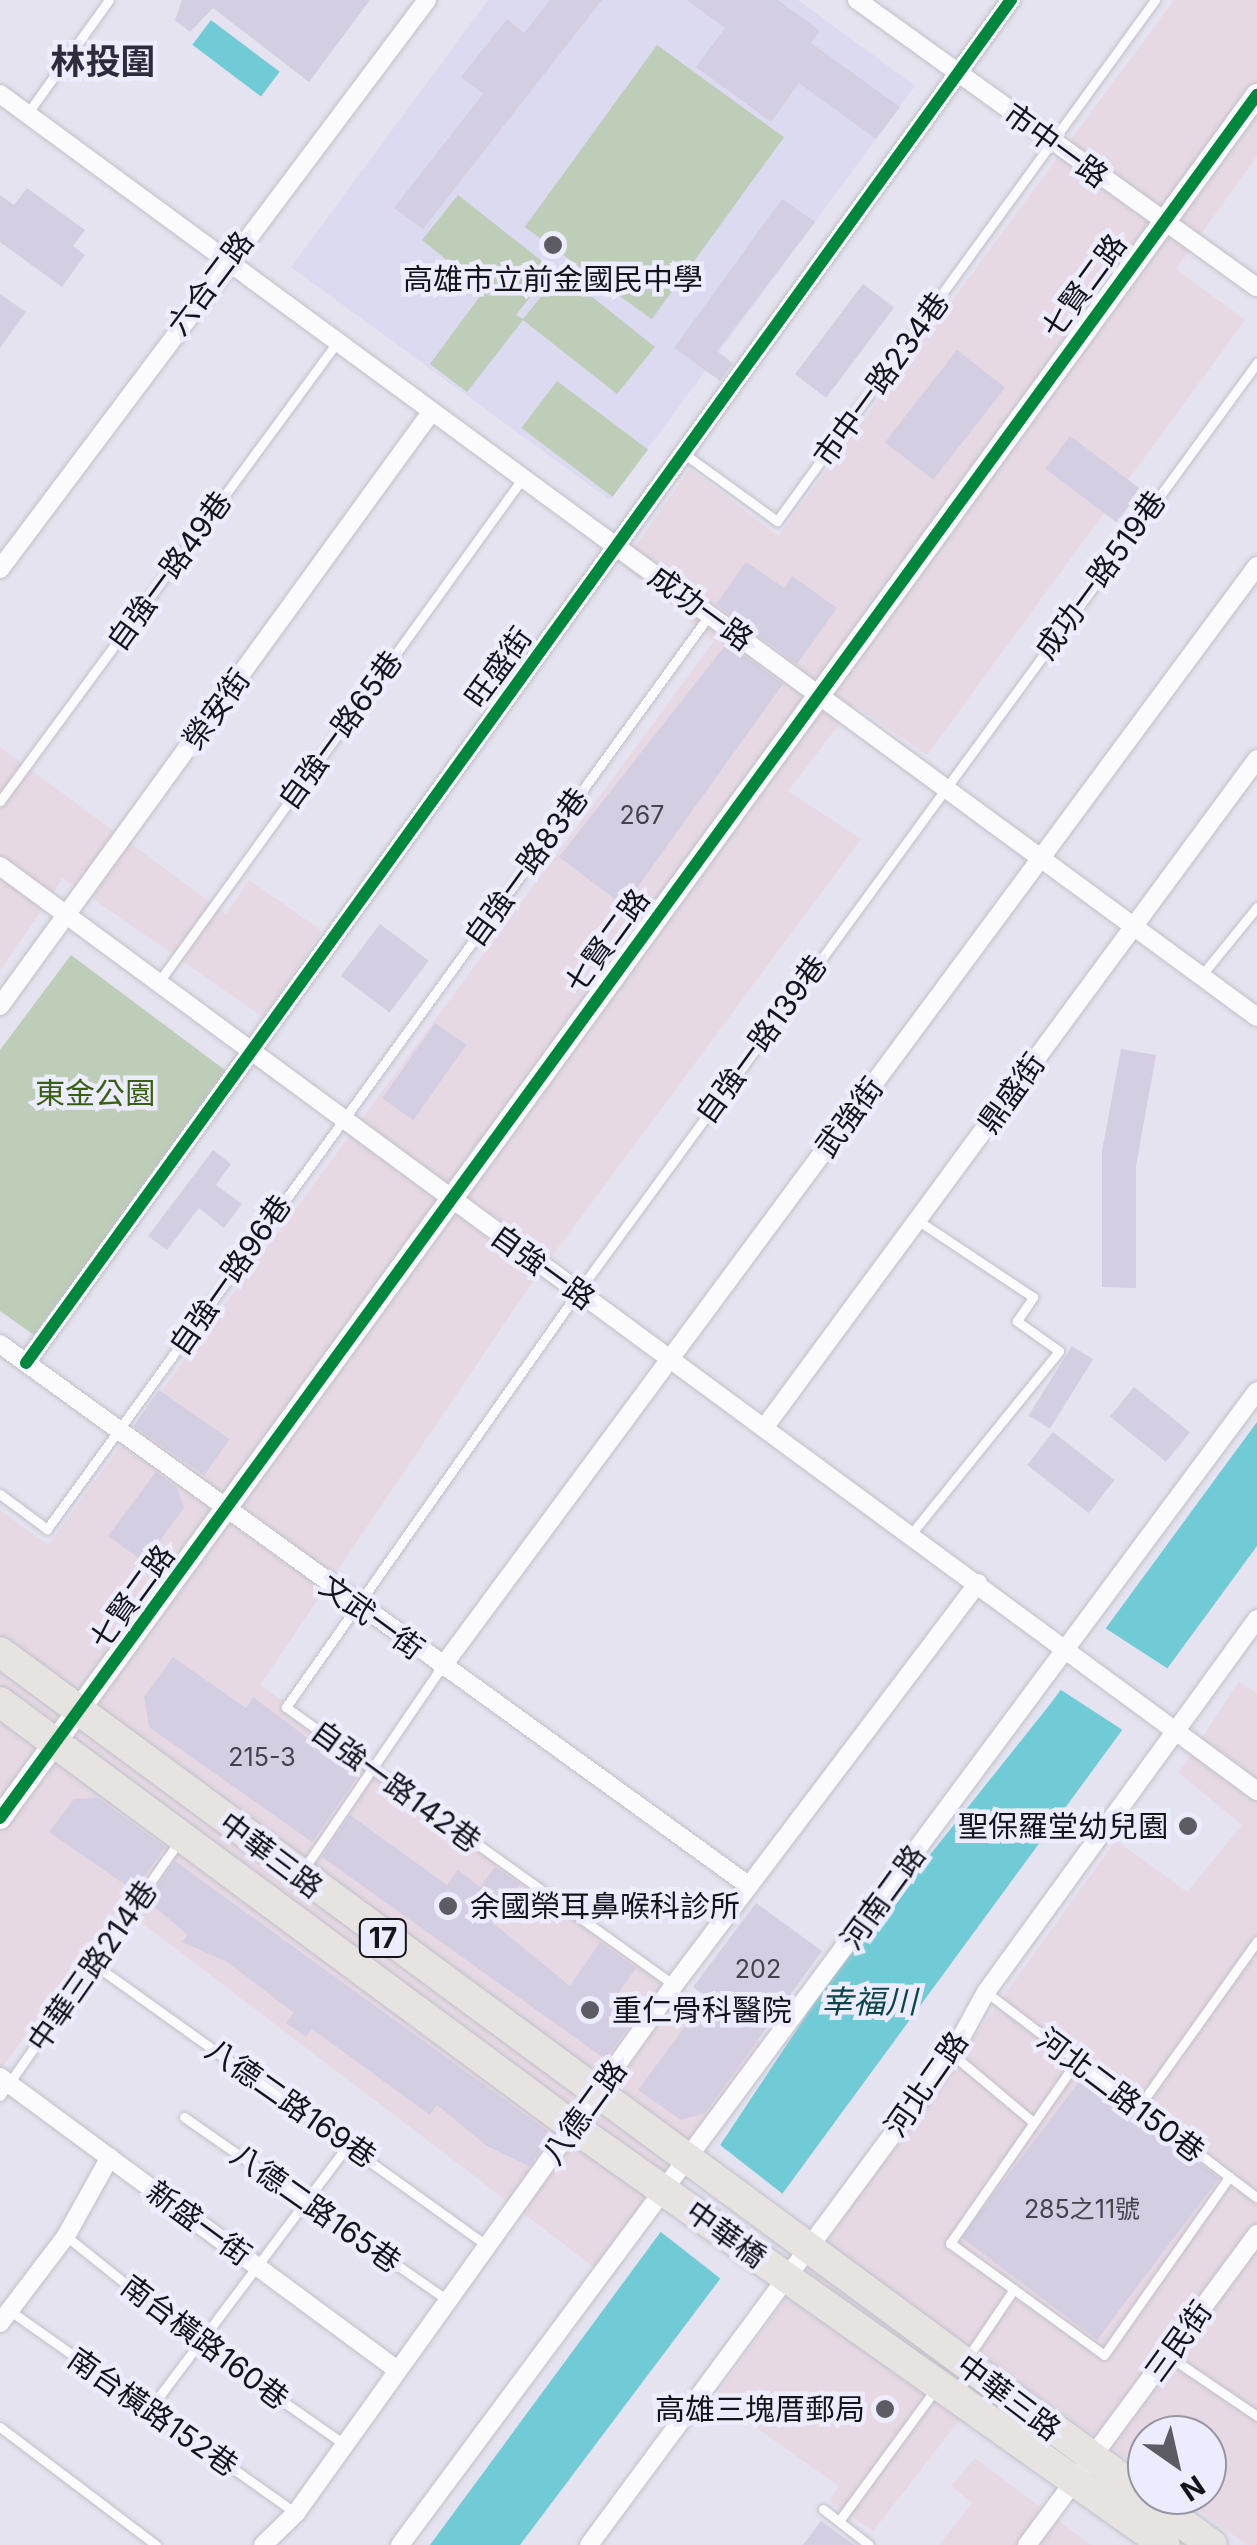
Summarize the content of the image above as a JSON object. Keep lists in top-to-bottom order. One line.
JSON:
{"streets":{"main road":["中華三路","17","中華橋"],"street":["市中一路","六合二路","七賢二路","成功一路","旺盛街","榮安街","鼎盛街","武強街","自強一路","文武一街","河南二路","河北二路","八德二路","新盛一街","三民街"],"lane":["市中一路234巷","自強一路49巷","成功一路519巷","自強一路65巷","自強一路83巷","自強一路139巷","自強一路96巷","自強一路142巷","中華三路214巷","河北二路150巷","八德二路169巷","八德二路165巷","南台橫路160巷","南台橫路152巷"]},"crossings":[["市中一路","七賢二路"],["市中一路","市中一路234巷"],["市中一路","旺盛街"],["六合二路","成功一路"],["七賢二路","成功一路"],["七賢二路","自強一路"],["七賢二路","文武一街"],["七賢二路","中華三路"],["市中一路234巷","旺盛街"],["自強一路49巷","成功一路"],["成功一路519巷","成功一路"],["成功一路519巷","自強一路139巷"],["成功一路","旺盛街"],["成功一路","榮安街"],["成功一路","自強一路65巷"],["成功一路","自強一路83巷"],["成功一路","自強一路139巷"],["成功一路","鼎盛街"],["成功一路","武強街"],["旺盛街","自強一路"],["旺盛街","文武一街"],["榮安街","自強一路"],["自強一路65巷","自強一路"],["自強一路83巷","自強一路"],["自強一路83巷","自強一路96巷"],["自強一路139巷","自強一路"],["自強一路139巷","自強一路142巷"],["鼎盛街","自強一路"],["武強街","自強一路"],["武強街","文武一街"],["自強一路","自強一路96巷"],["自強一路","自強一路142巷"],["自強一路","河南二路"],["自強一路","河北二路"],["自強一路","八德二路"],["自強一路96巷","文武一街"],["文武一街","自強一路142巷"],["文武一街","八德二路"],["自強一路142巷","八德二路"],["中華三路","河南二路"],["中華三路","中華三路214巷"],["中華三路","河北二路"],["中華三路","八德二路"],["中華三路","中華橋"],["中華三路","三民街"],["河南二路","中華橋"],["中華三路214巷","八德二路169巷"],["中華三路214巷","新盛一街"],["河北二路","河北二路150巷"],["河北二路","中華橋"],["八德二路169巷","八德二路"],["八德二路","八德二路165巷"],["八德二路","新盛一街"],["八德二路","南台橫路160巷"],["八德二路","南台橫路152巷"]],"districts":["林投圍"],"water":["幸福川"],"parks":["東金公園"],"places":["高雄市立前金國民中學","聖保羅堂幼兒園","余國榮耳鼻喉科診所","重仁骨科醫院","高雄三塊厝郵局"],"house_numbers":["267","215-3","202","285之11號"],"north":"bottom right"}
